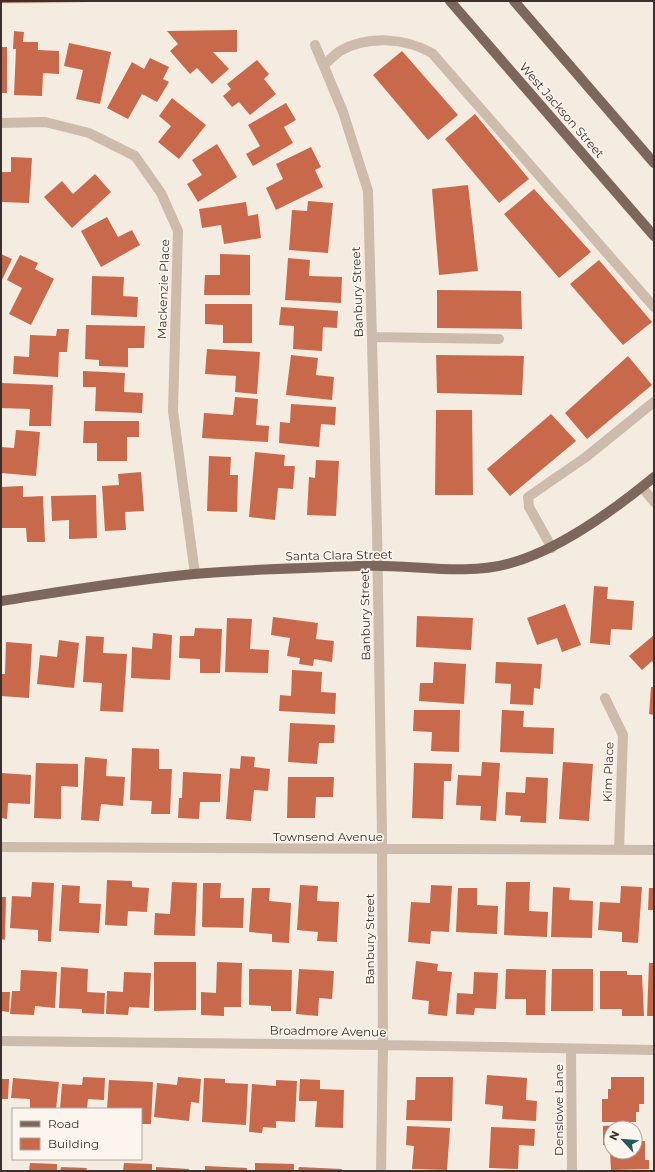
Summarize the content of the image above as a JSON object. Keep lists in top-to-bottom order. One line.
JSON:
{"streets":{"main road":["West Jackson Street","Santa Clara Street"],"street":["Mackenzie Place","Banbury Street","Kim Place","Townsend Avenue","Broadmore Avenue","Denslowe Lane"]},"crossings":[["Mackenzie Place","Santa Clara Street"],["Banbury Street","Santa Clara Street"],["Banbury Street","Townsend Avenue"],["Banbury Street","Broadmore Avenue"],["Kim Place","Townsend Avenue"],["Broadmore Avenue","Denslowe Lane"]],"legend":["Road","Building"],"north":"top left"}
